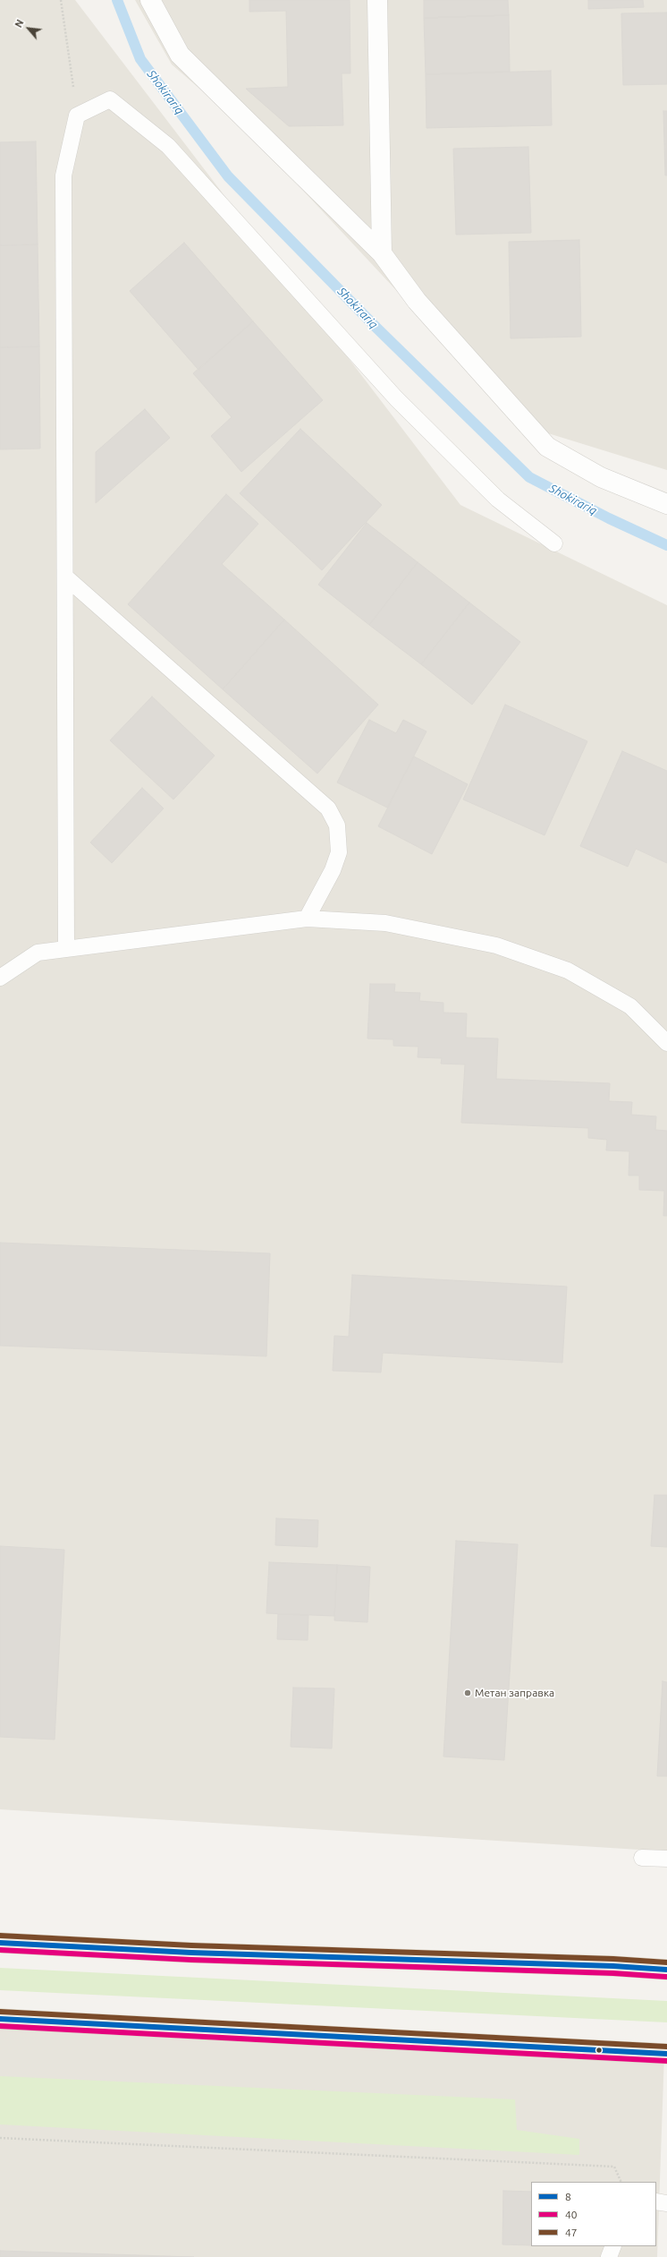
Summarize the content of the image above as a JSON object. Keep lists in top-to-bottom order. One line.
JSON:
{"water":["Shokirariq"],"places":["Метан заправка"],"lines":["transit line 47","transit line 8","transit line 40"],"legend":["8","40","47"],"north":"top left"}
